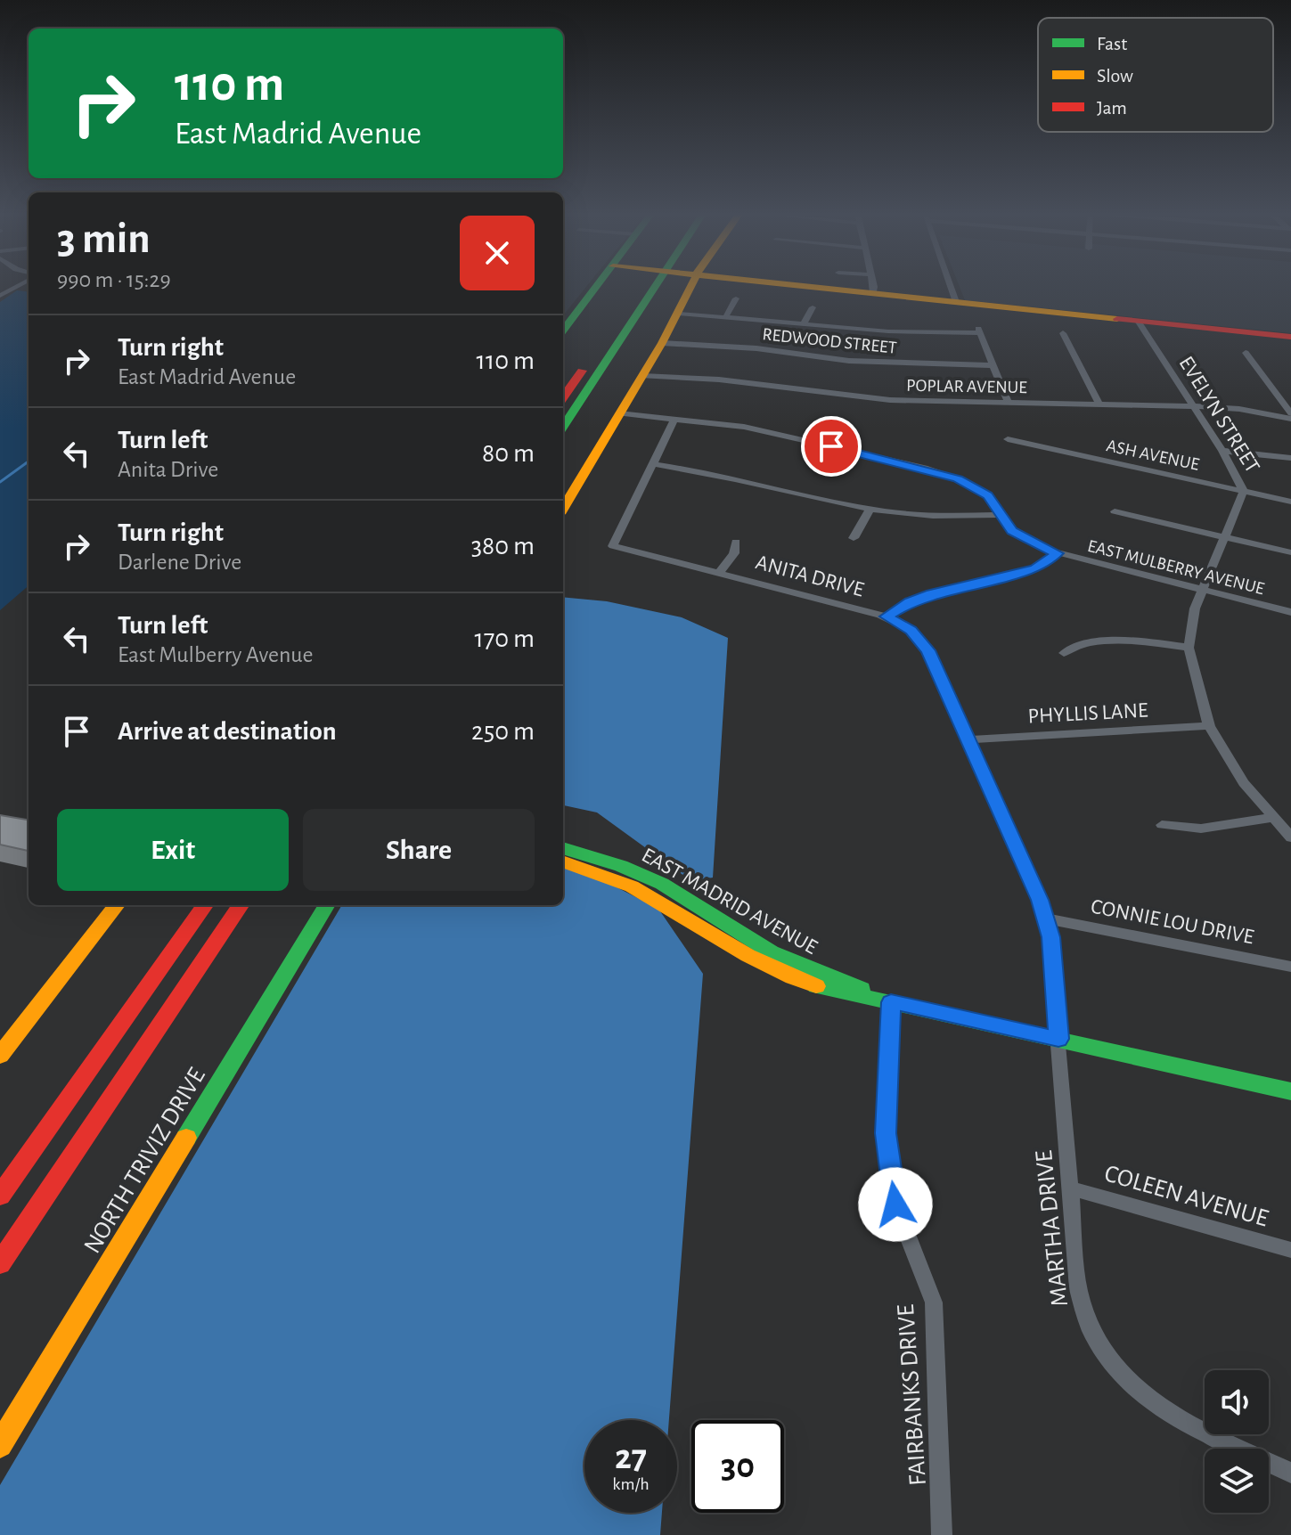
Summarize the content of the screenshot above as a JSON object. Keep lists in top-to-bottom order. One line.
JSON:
{"streets":{"main road":["EAST MADRID AVENUE","NORTH TRIVIZ DRIVE"],"street":["REDWOOD STREET","POPLAR AVENUE","EVELYN STREET","ASH AVENUE","EAST MULBERRY AVENUE","ANITA DRIVE","PHYLLIS LANE","CONNIE LOU DRIVE","COLEEN AVENUE","MARTHA DRIVE","FAIRBANKS DRIVE"]},"crossings":[["POPLAR AVENUE","EVELYN STREET"],["EVELYN STREET","ASH AVENUE"],["EVELYN STREET","EAST MULBERRY AVENUE"],["EVELYN STREET","PHYLLIS LANE"],["EAST MULBERRY AVENUE","ANITA DRIVE"],["ANITA DRIVE","PHYLLIS LANE"],["ANITA DRIVE","EAST MADRID AVENUE"],["ANITA DRIVE","CONNIE LOU DRIVE"],["ANITA DRIVE","MARTHA DRIVE"],["EAST MADRID AVENUE","MARTHA DRIVE"],["EAST MADRID AVENUE","FAIRBANKS DRIVE"],["COLEEN AVENUE","MARTHA DRIVE"]],"legend":["Fast","Slow","Jam"],"page":{"turn":["110 m","East Madrid Avenue"],"heading":["3 min","990 m · 15:29"],"list":[{"name":"Turn right","note":"East Madrid Avenue","value":"110 m"},{"name":"Turn left","note":"Anita Drive","value":"80 m"},{"name":"Turn right","note":"Darlene Drive","value":"380 m"},{"name":"Turn left","note":"East Mulberry Avenue","value":"170 m"},{"name":"Arrive at destination","value":"250 m"}],"buttons":["Exit","Share"],"speed":"27 km/h","limit":"30"}}
